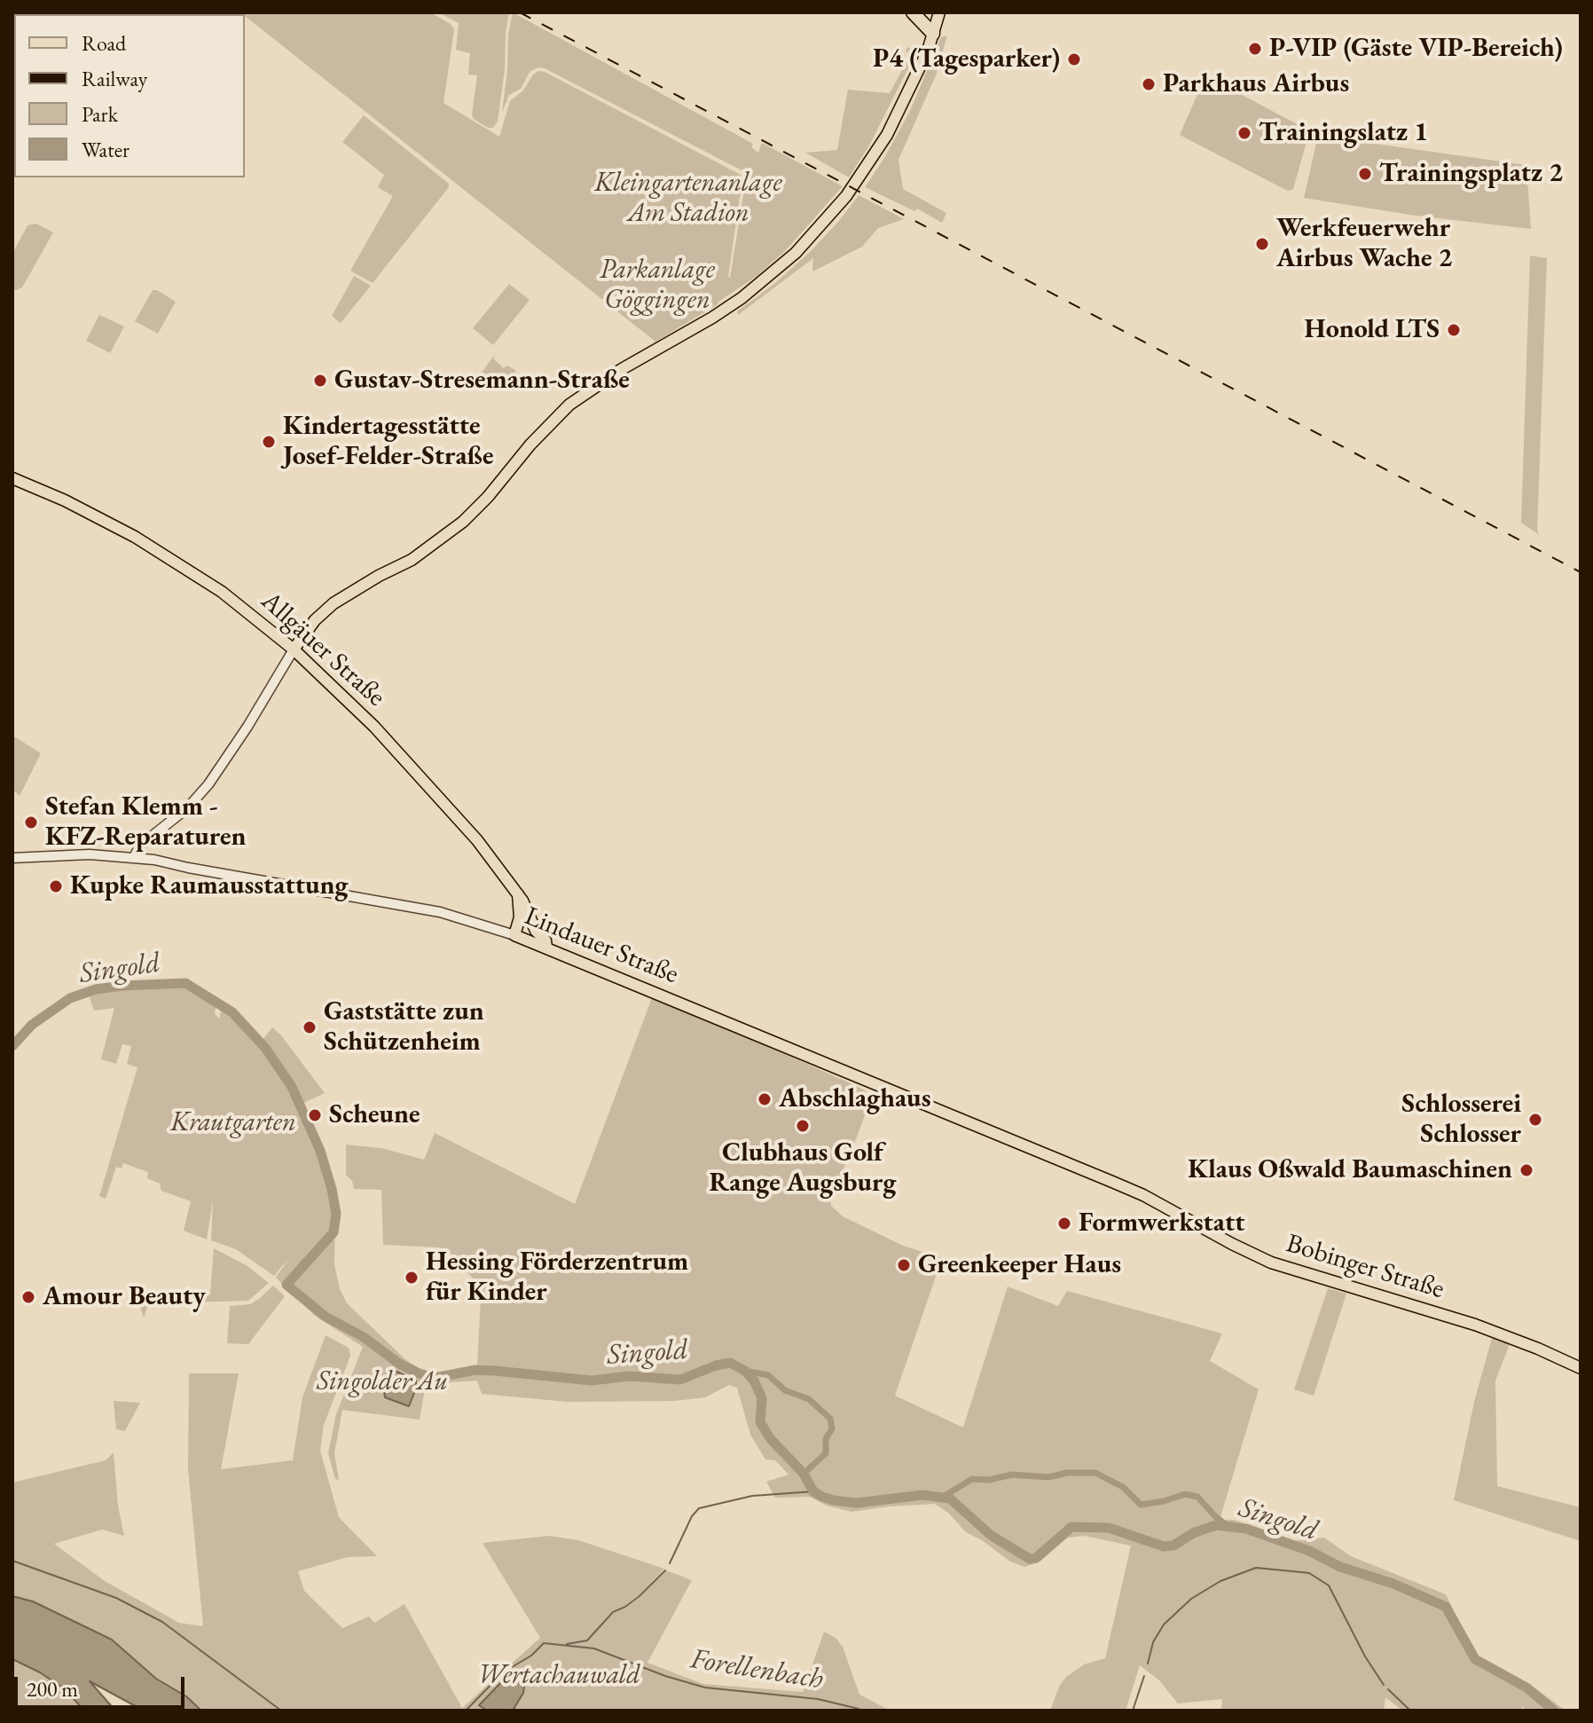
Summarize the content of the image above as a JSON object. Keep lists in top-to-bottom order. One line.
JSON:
{"streets":{"main road":["Allgäuer Straße","Lindauer Straße","Bobinger Straße"]},"crossings":[["Allgäuer Straße","Lindauer Straße"],["Lindauer Straße","Bobinger Straße"]],"water":["Singold","Forellenbach"],"parks":["Kleingartenanlage Am Stadion","Parkanlage Göggingen","Krautgarten","Singolder Au","Wertachauwald"],"places":["P-VIP (Gäste VIP-Bereich)","P4 (Tagesparker)","Parkhaus Airbus","Trainingslatz 1","Trainingsplatz 2","Werkfeuerwehr Airbus Wache 2","Honold LTS","Gustav-Stresemann-Straße","Kindertagesstätte Josef-Felder-Straße","Stefan Klemm - KFZ-Reparaturen","Kupke Raumausstattung","Gaststätte zun Schützenheim","Abschlaghaus","Scheune","Schlosserei Schlosser","Clubhaus Golf Range Augsburg","Klaus Oßwald Baumaschinen","Formwerkstatt","Greenkeeper Haus","Hessing Förderzentrum für Kinder","Amour Beauty"],"legend":["Road","Railway","Park","Water"],"scale_bar":"200 m"}
